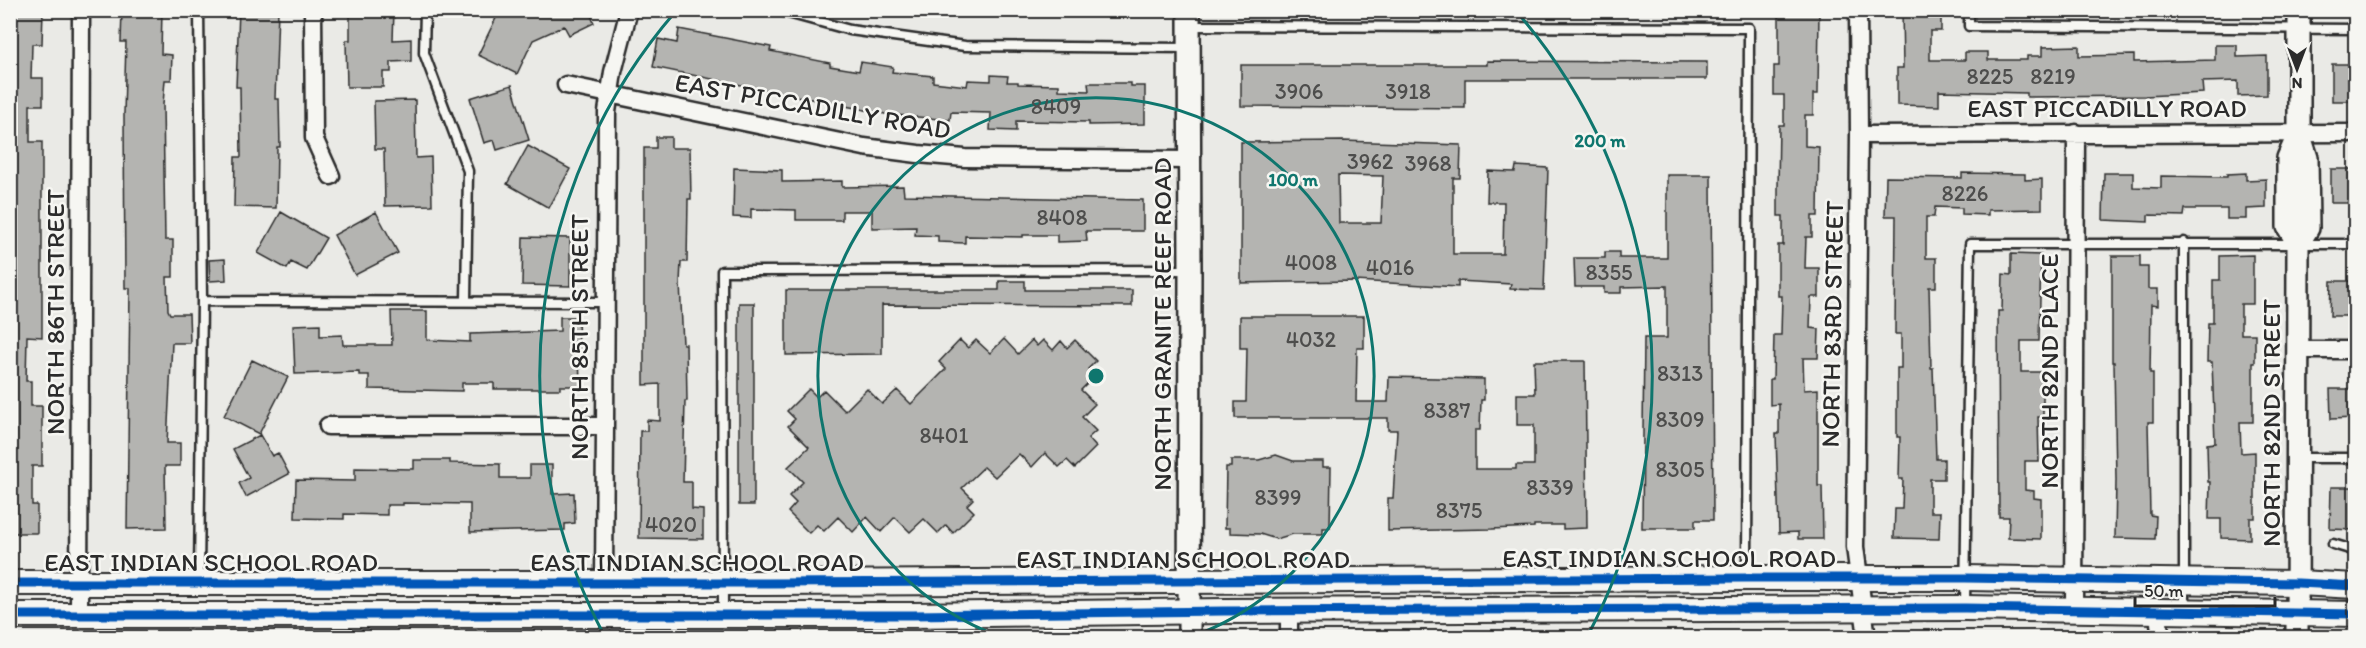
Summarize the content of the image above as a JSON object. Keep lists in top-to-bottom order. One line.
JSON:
{"streets":{"main road":["EAST INDIAN SCHOOL ROAD"],"street":["EAST PICCADILLY ROAD","NORTH 86TH STREET","NORTH GRANITE REEF ROAD","NORTH 83RD STREET","NORTH 85TH STREET","NORTH 82ND PLACE","NORTH 82ND STREET"]},"crossings":[["EAST PICCADILLY ROAD","NORTH GRANITE REEF ROAD"],["EAST PICCADILLY ROAD","NORTH 83RD STREET"],["EAST PICCADILLY ROAD","NORTH 85TH STREET"],["EAST PICCADILLY ROAD","NORTH 82ND PLACE"],["EAST PICCADILLY ROAD","NORTH 82ND STREET"],["NORTH 86TH STREET","EAST INDIAN SCHOOL ROAD"],["NORTH GRANITE REEF ROAD","EAST INDIAN SCHOOL ROAD"],["NORTH 83RD STREET","EAST INDIAN SCHOOL ROAD"],["NORTH 85TH STREET","EAST INDIAN SCHOOL ROAD"],["NORTH 82ND PLACE","EAST INDIAN SCHOOL ROAD"],["NORTH 82ND STREET","EAST INDIAN SCHOOL ROAD"]],"house_numbers":["8225","8219","3906","3918","8409","3962","3968","8226","8408","4008","4016","8355","4032","8313","8387","8309","8401","8305","8339","8399","8375","4020"],"scale_bar":"50 m","north":"bottom","rings":["200 m","100 m"]}
